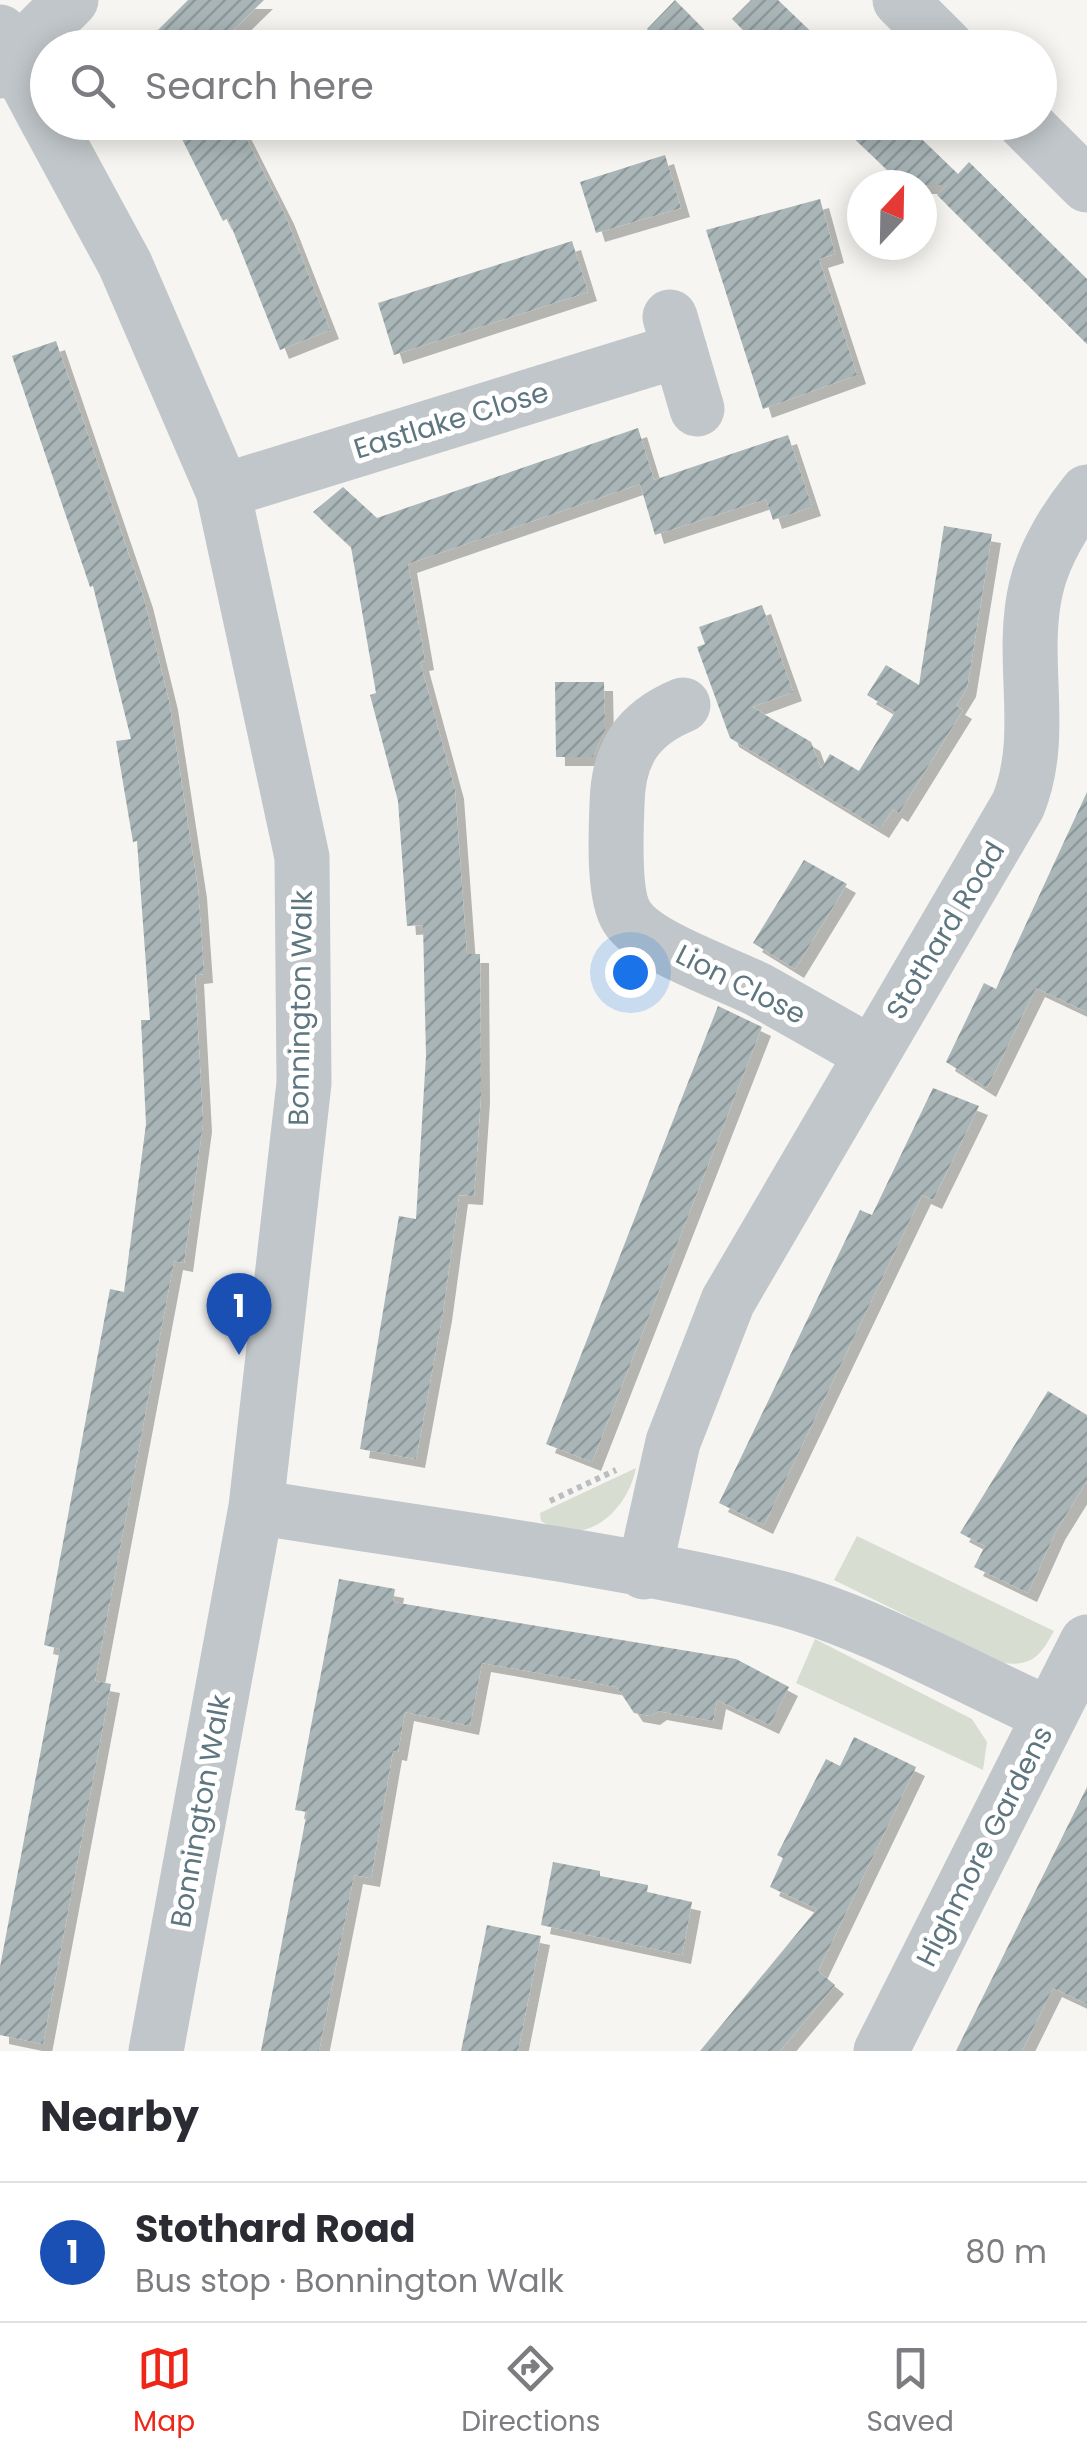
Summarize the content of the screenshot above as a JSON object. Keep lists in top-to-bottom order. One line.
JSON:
{"streets":{"street":["Eastlake Close","Stothard Road","Lion Close","Bonnington Walk","Highmore Gardens"]},"crossings":[["Eastlake Close","Bonnington Walk"],["Stothard Road","Lion Close"]],"north":"top","page":{"search":"Search here","pins":"1","heading":"Nearby","list":[{"mark":"1","name":"Stothard Road","note":"Bus stop · Bonnington Walk","value":"80 m"}],"nav":["Map","Directions","Saved"]}}
